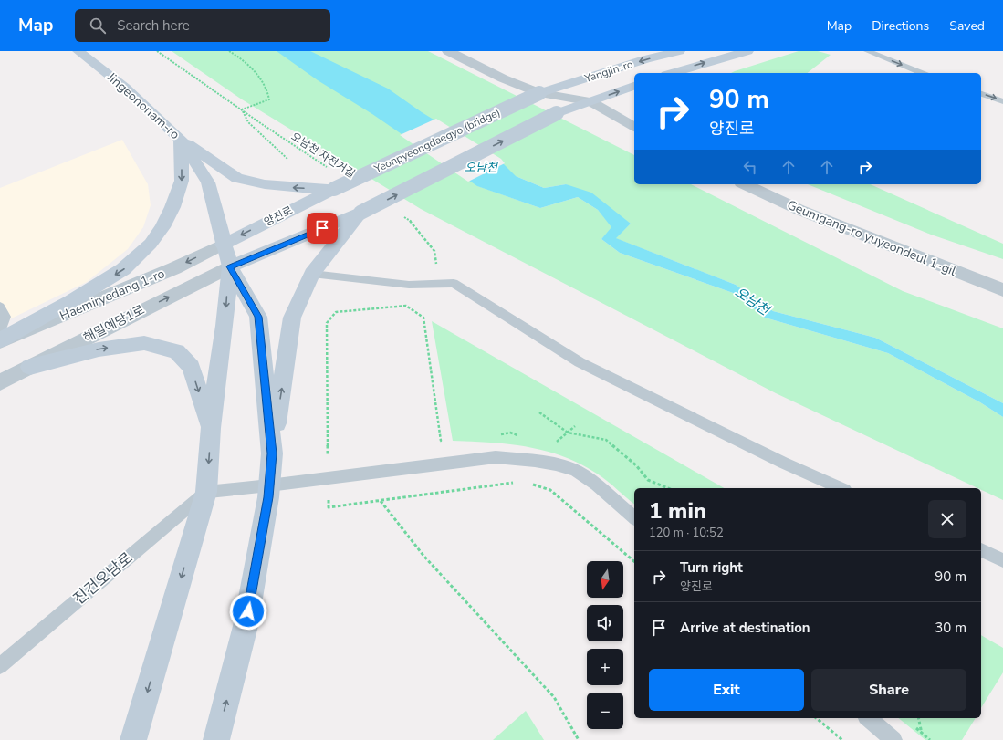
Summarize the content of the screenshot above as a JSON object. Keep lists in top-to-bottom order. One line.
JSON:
{"streets":{"main road":["Yangjin-ro","Jingeononam-ro","Yeonpyeongdaegyo (bridge)","양진로"],"street":["Geumgang-ro yuyeondeul 1-gil","Haemiryedang 1-ro","해밀예당1로"],"lane":["진건오남로"],"path":["오남천 자전거길"]},"crossings":[["Yangjin-ro","Yeonpyeongdaegyo (bridge)"],["Jingeononam-ro","양진로"],["Jingeononam-ro","Haemiryedang 1-ro"],["Jingeononam-ro","해밀예당1로"],["Yeonpyeongdaegyo (bridge)","양진로"],["양진로","Haemiryedang 1-ro"]],"one_way":["Haemiryedang 1-ro","해밀예당1로"],"water":["오남천"],"north":"bottom","page":{"header":"Map","search":"Search here","nav":["Map","Directions","Saved"],"turn":["90 m","양진로"],"heading":["1 min","120 m · 10:52"],"list":[{"name":"Turn right","note":"양진로","value":"90 m"},{"name":"Arrive at destination","value":"30 m"}],"map_buttons":["+","−"],"buttons":["Exit","Share"]}}
